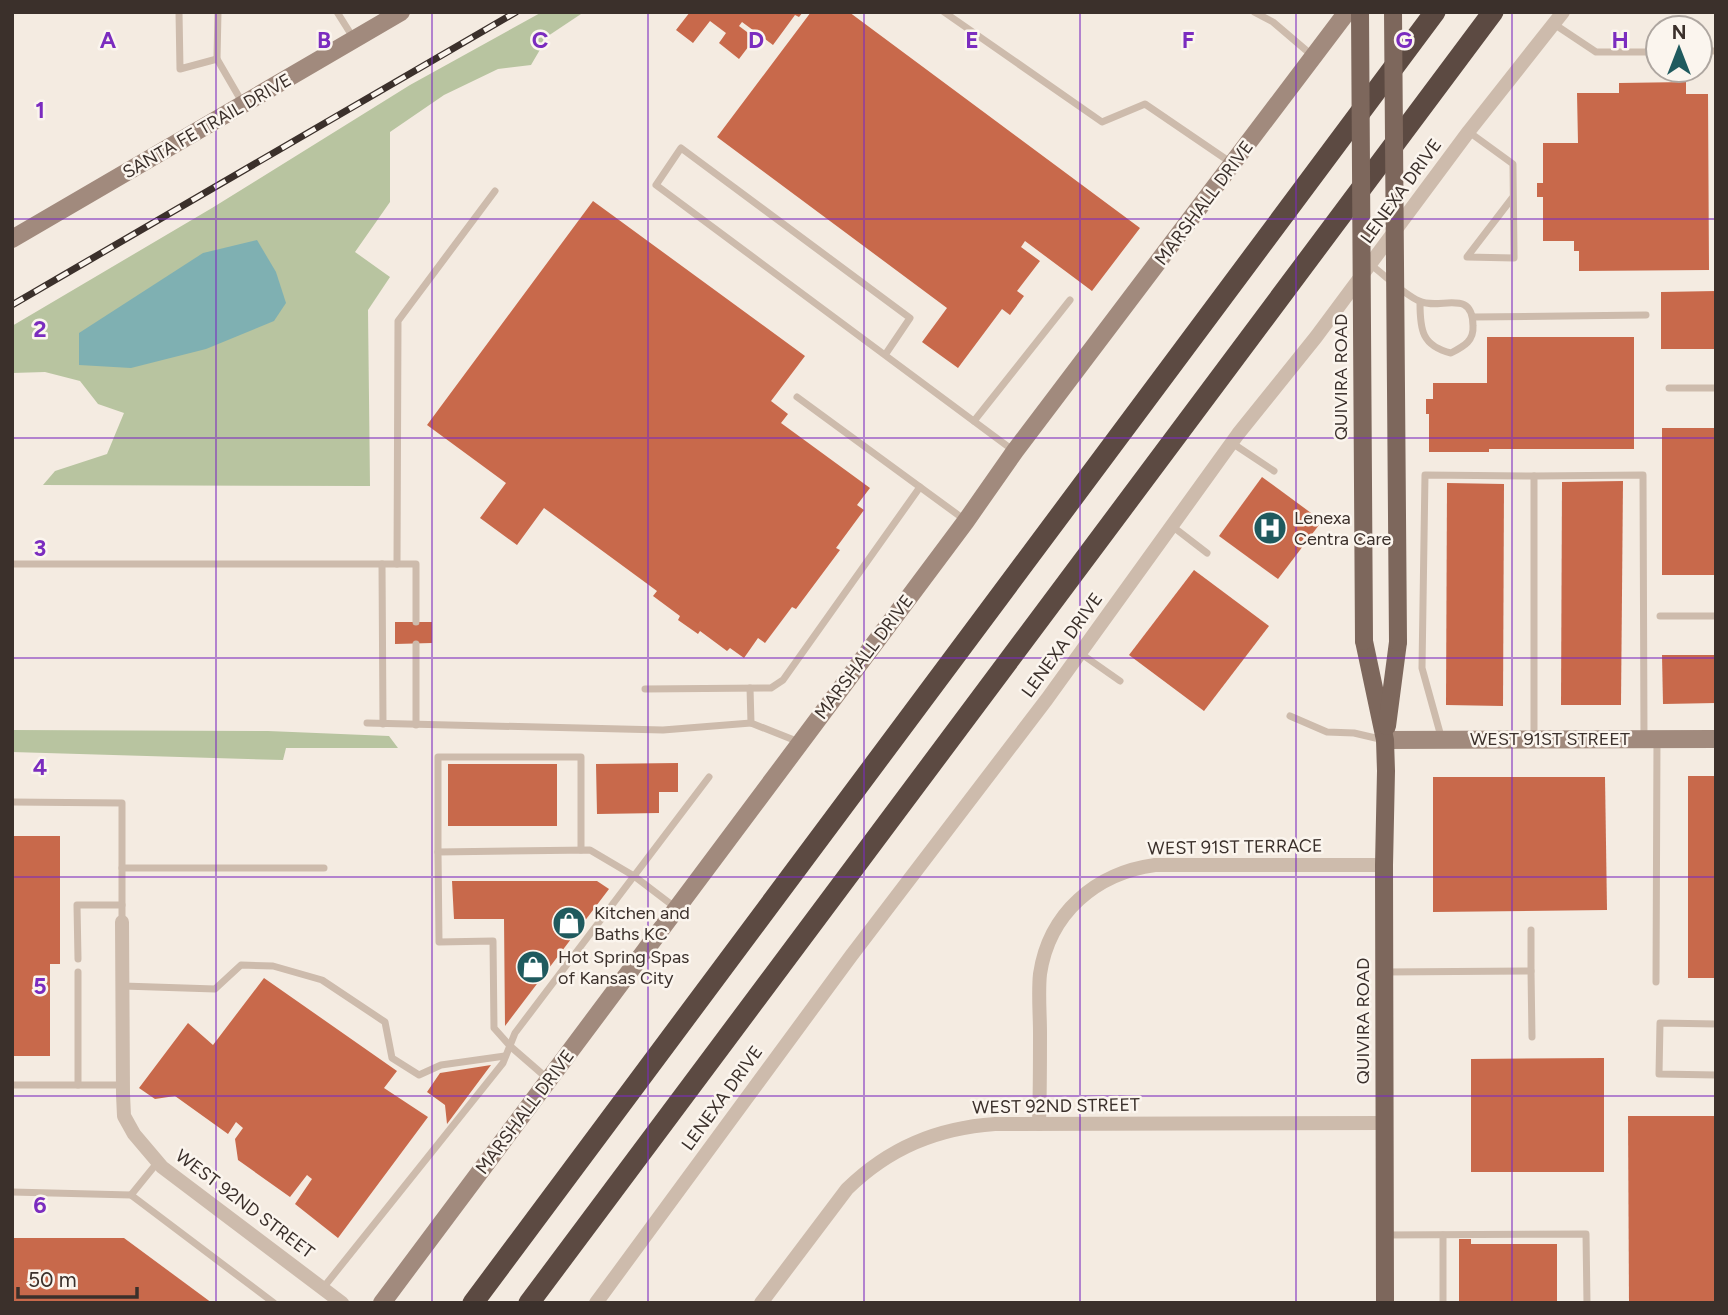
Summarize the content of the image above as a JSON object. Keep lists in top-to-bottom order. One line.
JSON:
{"streets":{"main road":["QUIVIRA ROAD"],"street":["SANTA FE TRAIL DRIVE","LENEXA DRIVE","MARSHALL DRIVE","WEST 91ST STREET","WEST 91ST TERRACE","WEST 92ND STREET"]},"crossings":[["QUIVIRA ROAD","WEST 91ST STREET"],["QUIVIRA ROAD","WEST 91ST TERRACE"],["QUIVIRA ROAD","WEST 92ND STREET"],["WEST 91ST TERRACE","WEST 92ND STREET"]],"places":{"hospital":["Lenexa Centra Care"],"shop":["Kitchen and Baths KC","Hot Spring Spas of Kansas City"]},"scale_bar":"50 m","north":"top","grid":{"columns":["A","B","C","D","E","F","G","H"],"rows":["1","2","3","4","5","6"]}}
